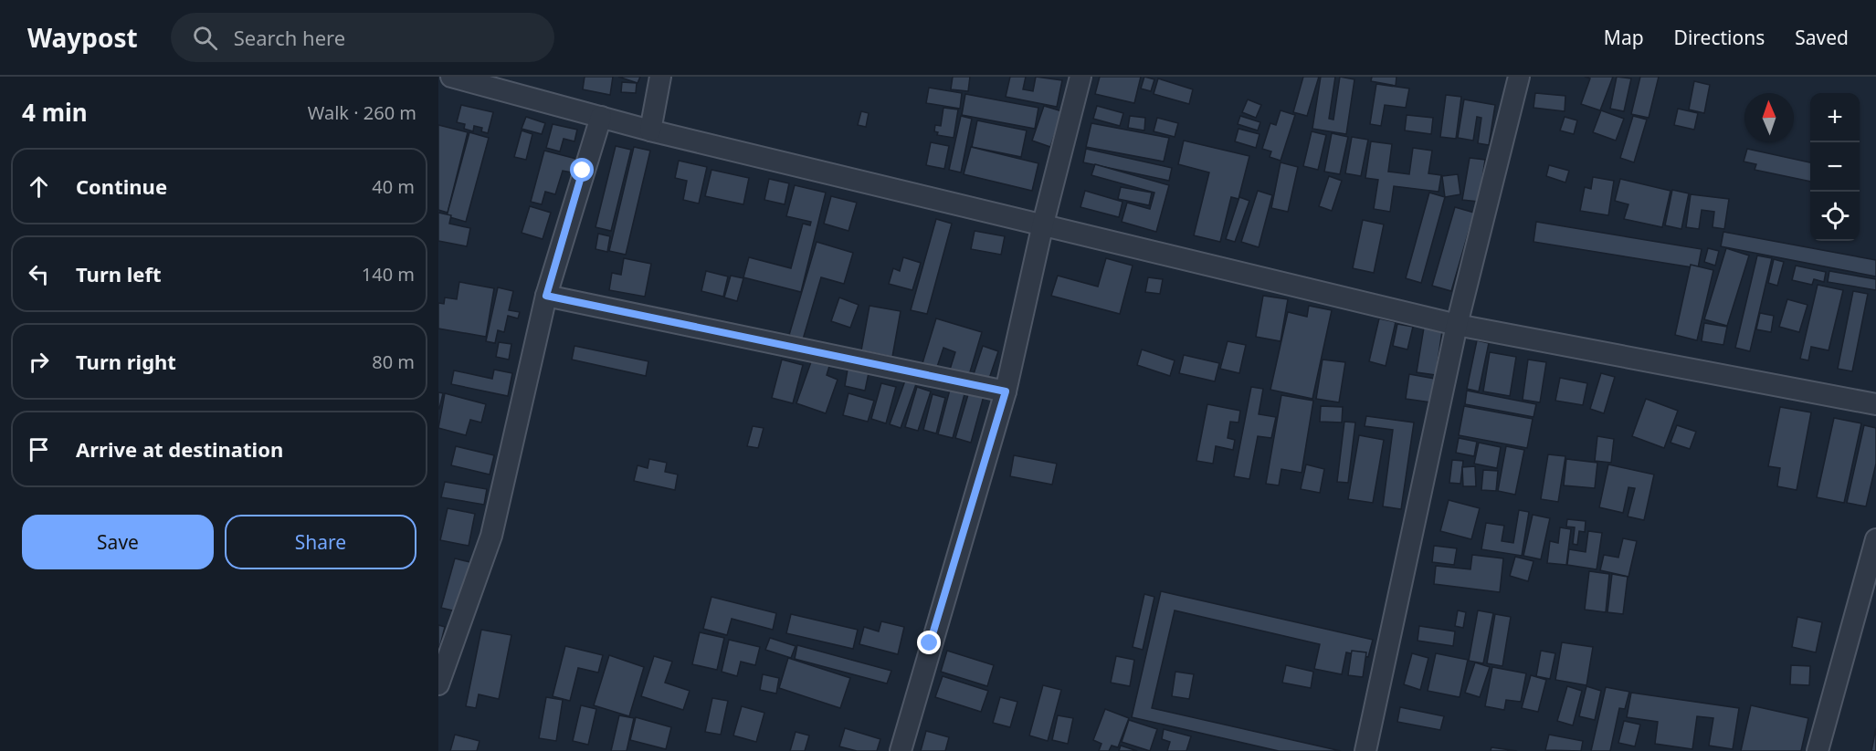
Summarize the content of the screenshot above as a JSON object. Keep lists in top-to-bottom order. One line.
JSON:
{"north":"top","page":{"header":"Waypost","search":"Search here","nav":["Map","Directions","Saved"],"heading":["4 min","Walk · 260 m"],"map_buttons":["+","−"],"list":[["Continue","40 m"],["Turn left","140 m"],["Turn right","80 m"],"Arrive at destination"],"buttons":["Save","Share"]}}
